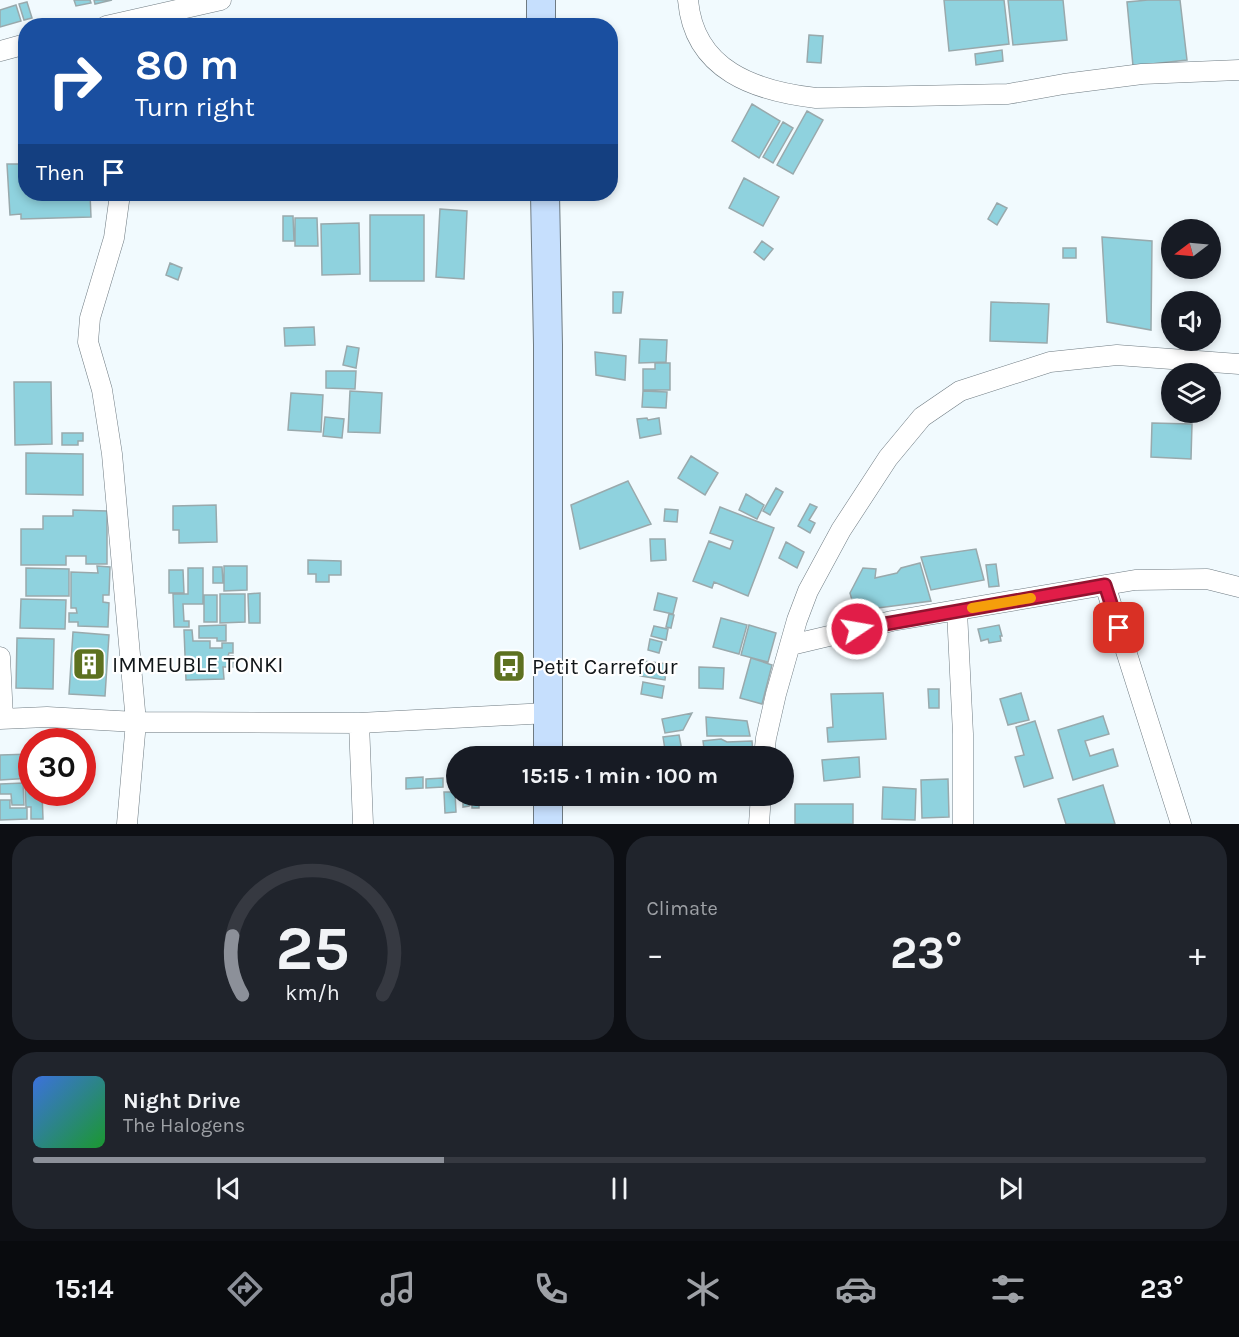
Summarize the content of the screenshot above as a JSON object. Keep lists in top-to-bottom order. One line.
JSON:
{"places":{"building":["IMMEUBLE TONKI"],"bus stop":["Petit Carrefour"]},"north":"left","page":{"turn":["80 m","Turn right"],"then":"Then","limit":"30","trip":"15:15 · 1 min · 100 m","tile":"Climate","heat":["−","23°","+"],"song":["Night Drive","The Halogens"],"tabs":["15:14","23°"],"gauge":["25","km/h"]}}
